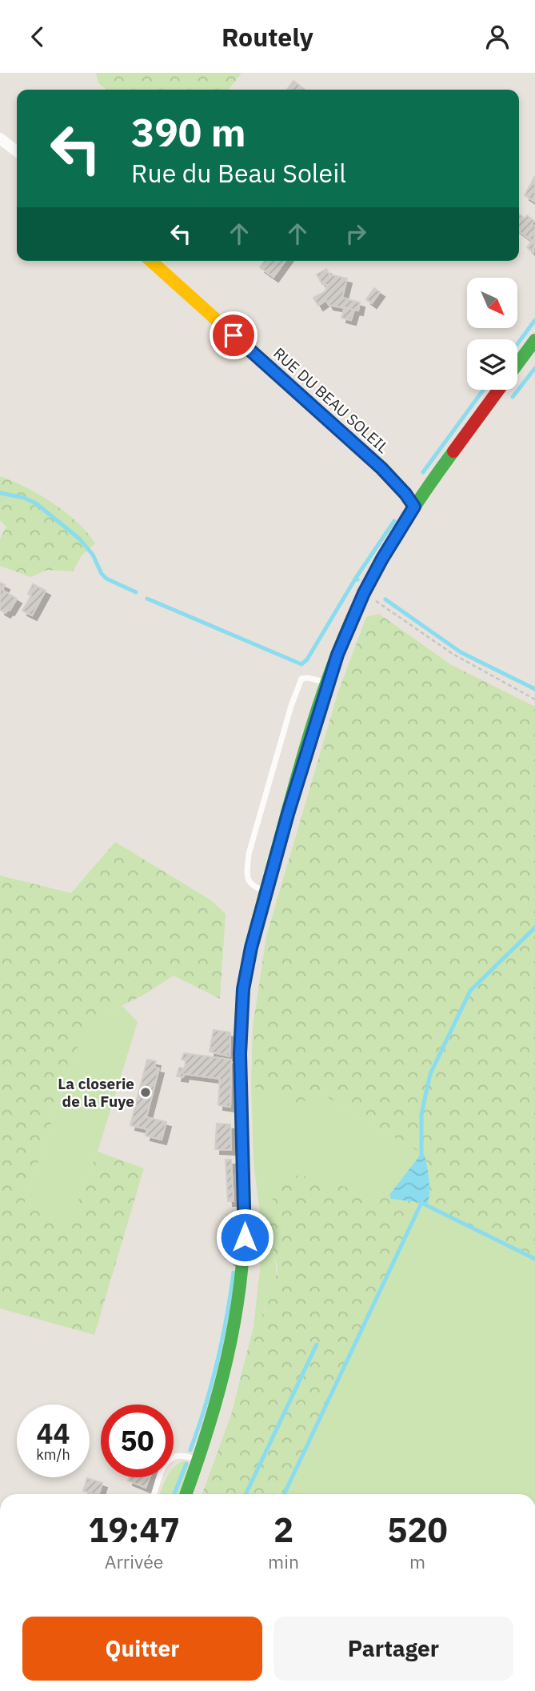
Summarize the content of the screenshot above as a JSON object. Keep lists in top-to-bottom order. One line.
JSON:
{"streets":{"main road":["RUE DU BEAU SOLEIL"]},"places":["La closerie de la Fuye"],"north":"bottom right","page":{"header":"Routely","turn":["390 m","Rue du Beau Soleil"],"speed":"44 km/h","limit":"50","eta":["19:47","Arrivée","2","min","520","m"],"buttons":["Quitter","Partager"]}}
